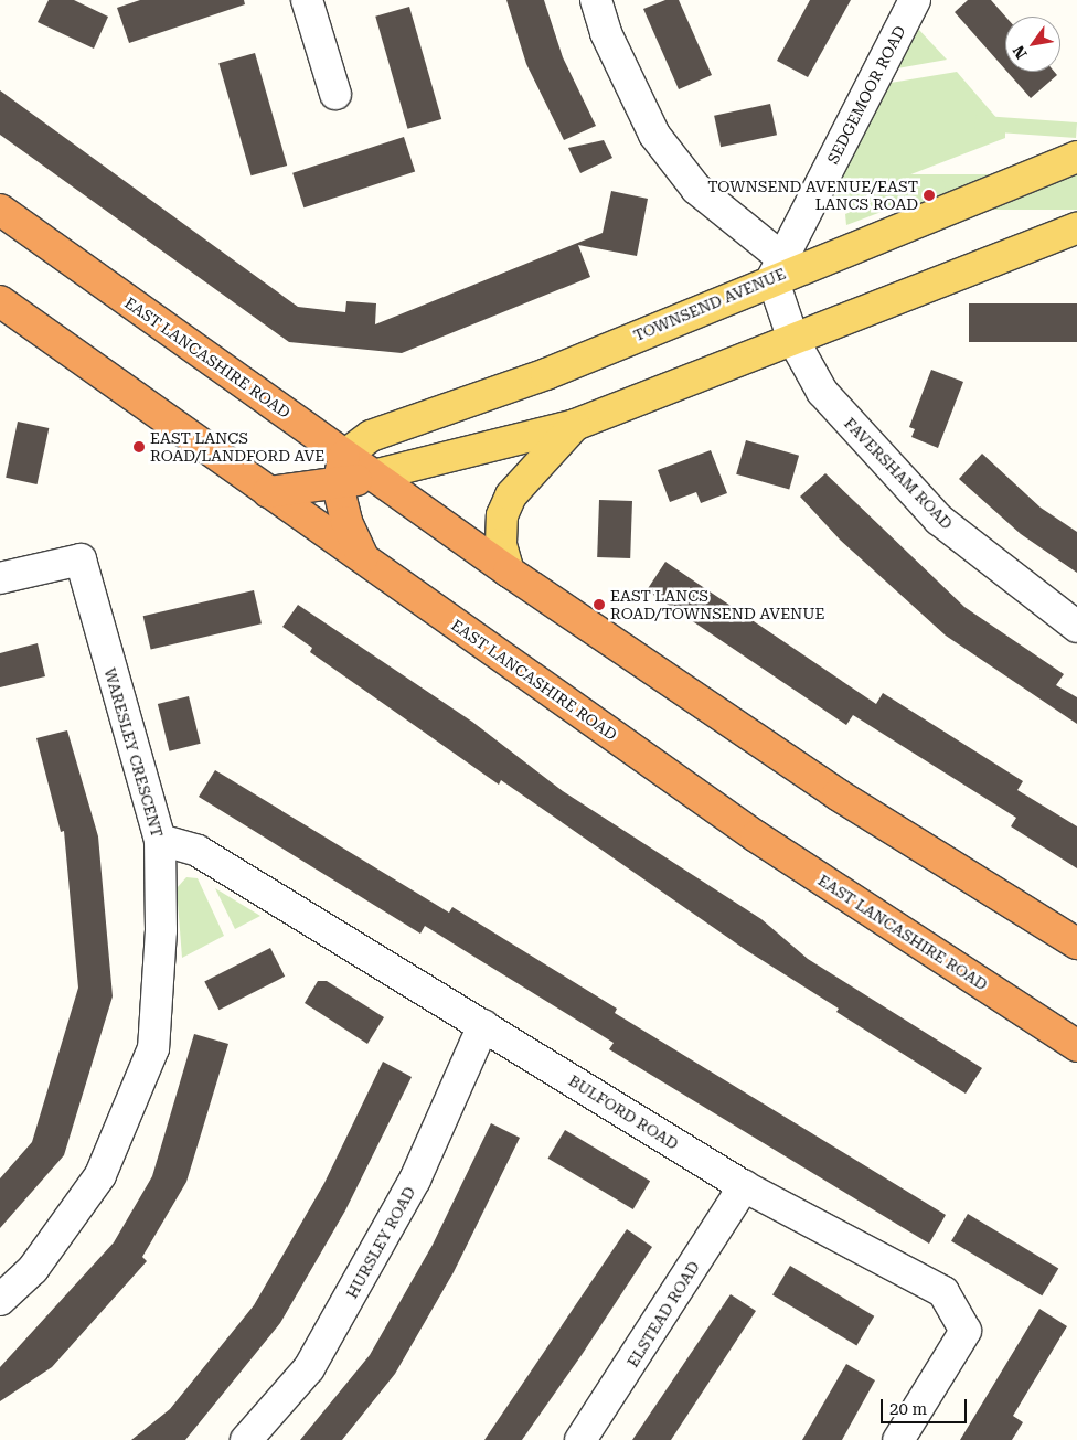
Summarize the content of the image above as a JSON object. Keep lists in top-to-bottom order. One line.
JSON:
{"streets":{"highway":["EAST LANCASHIRE ROAD"],"main road":["TOWNSEND AVENUE"],"street":["SEDGEMOOR ROAD","FAVERSHAM ROAD","WARESLEY CRESCENT","BULFORD ROAD","HURSLEY ROAD","ELSTEAD ROAD"]},"crossings":[["SEDGEMOOR ROAD","TOWNSEND AVENUE"],["SEDGEMOOR ROAD","FAVERSHAM ROAD"],["TOWNSEND AVENUE","EAST LANCASHIRE ROAD"],["TOWNSEND AVENUE","FAVERSHAM ROAD"],["WARESLEY CRESCENT","BULFORD ROAD"],["BULFORD ROAD","HURSLEY ROAD"],["BULFORD ROAD","ELSTEAD ROAD"]],"places":["TOWNSEND AVENUE/EAST LANCS ROAD","EAST LANCS ROAD/LANDFORD AVE","EAST LANCS ROAD/TOWNSEND AVENUE"],"scale_bar":"20 m","north":"bottom left"}
